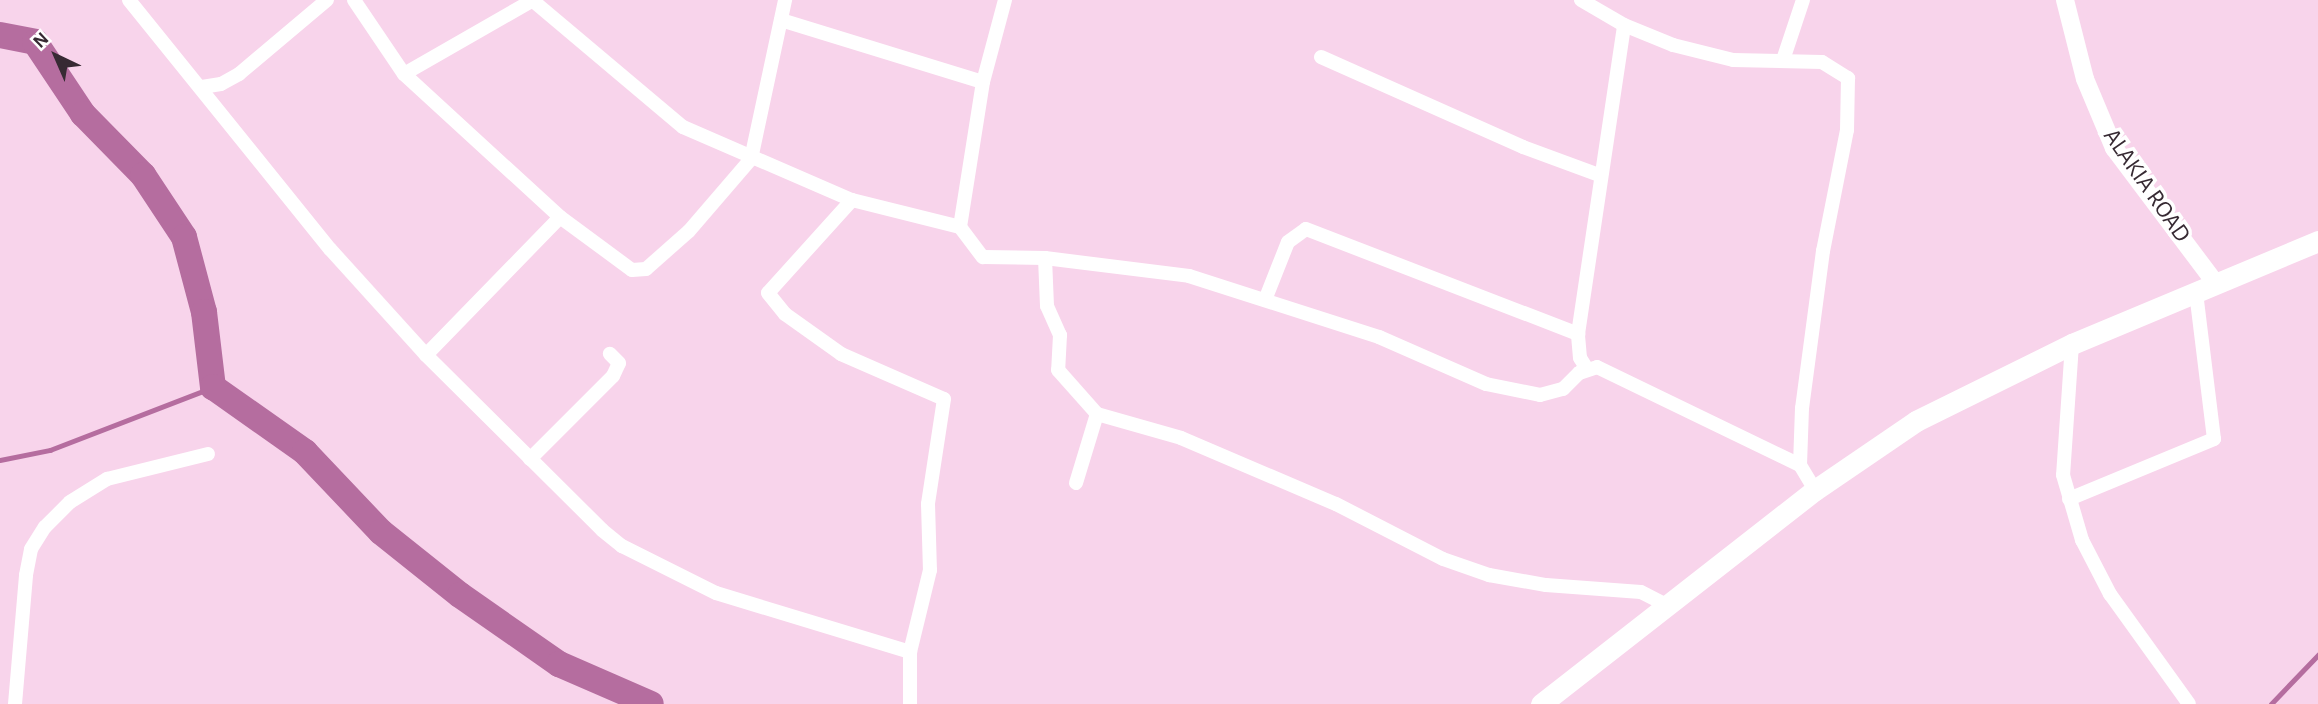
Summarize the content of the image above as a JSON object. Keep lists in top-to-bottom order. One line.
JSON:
{"streets":{"street":["ALAKIA ROAD"]},"north":"top left"}
